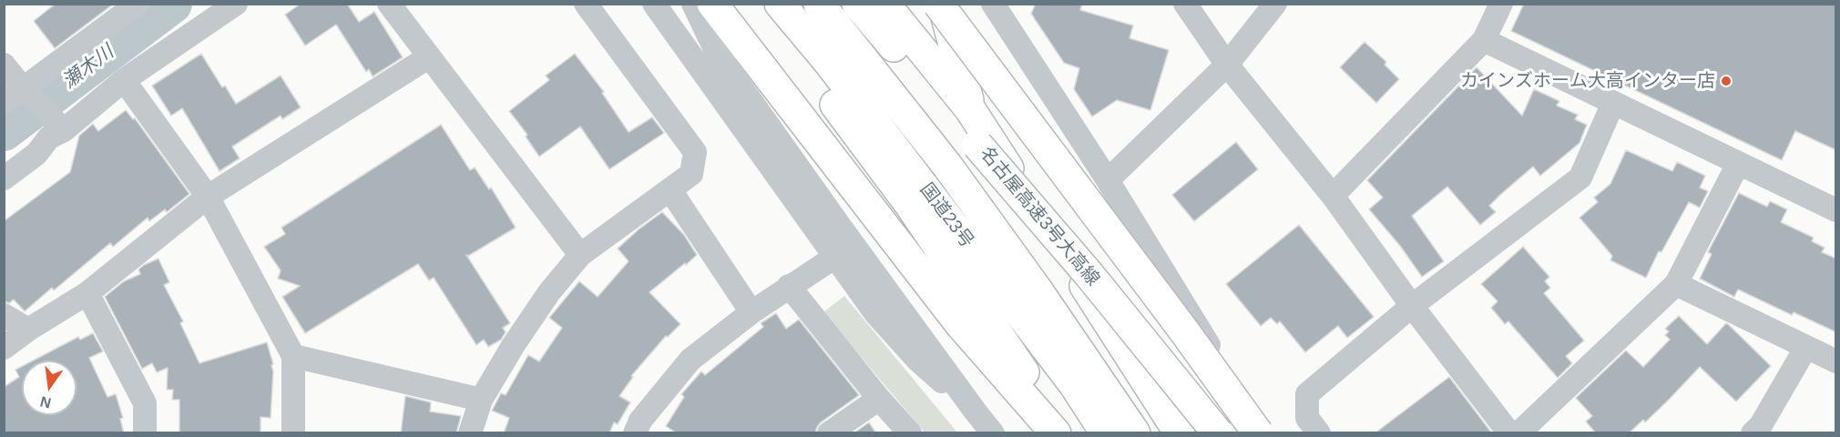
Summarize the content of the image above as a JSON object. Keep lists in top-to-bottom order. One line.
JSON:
{"streets":{"highway":["国道23号","名古屋高速3号大高線"]},"water":["瀬木川"],"places":["カインズホーム大高インター店"],"north":"bottom"}
